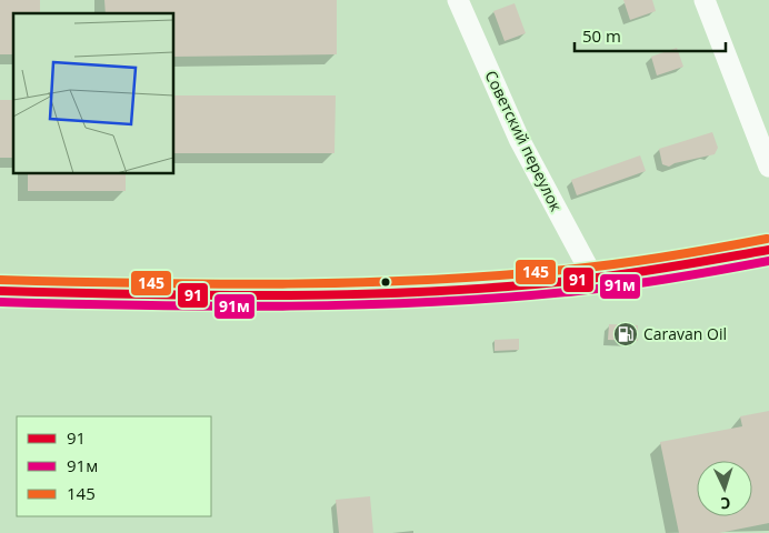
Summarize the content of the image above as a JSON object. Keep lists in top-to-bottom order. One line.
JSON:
{"streets":{"street":["Советский переулок"]},"places":{"fuel station":["Caravan Oil"]},"lines":["transit line 145","transit line 91","transit line 91м"],"legend":["91","91м","145"],"scale_bar":"50 m","north":"bottom"}
